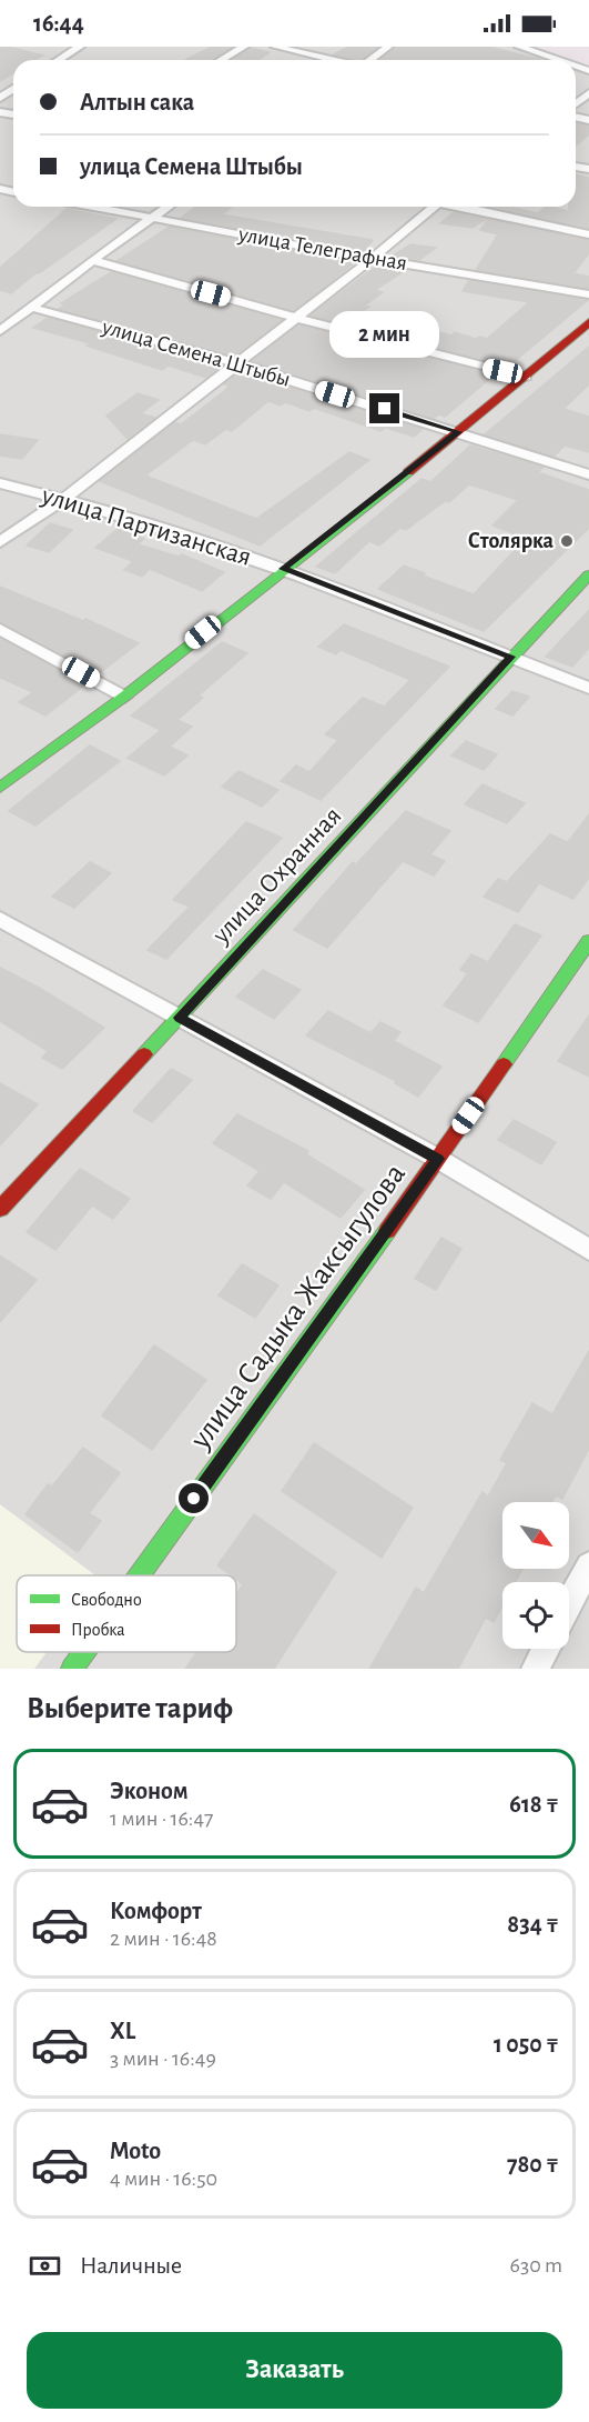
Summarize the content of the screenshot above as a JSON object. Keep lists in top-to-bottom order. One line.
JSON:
{"streets":{"street":["улица Телеграфная","улица Семена Штыбы","улица Партизанская","улица Охранная","улица Садыка Жаксыгулова"]},"crossings":[["улица Партизанская","улица Охранная"]],"places":["Столярка"],"legend":["Свободно","Пробка"],"north":"bottom right","page":{"status":"16:44","banner":["Алтын сака","улица Семена Штыбы"],"bubble":"2 мин","heading":"Выберите тариф","list":[{"name":"Эконом","note":"1 мин · 16:47","value":"618 ₸"},{"name":"Комфорт","note":"2 мин · 16:48","value":"834 ₸"},{"name":"XL","note":"3 мин · 16:49","value":"1 050 ₸"},{"name":"Moto","note":"4 мин · 16:50","value":"780 ₸"}],"pay":["Наличные","630 m"],"buttons":"Заказать"}}
